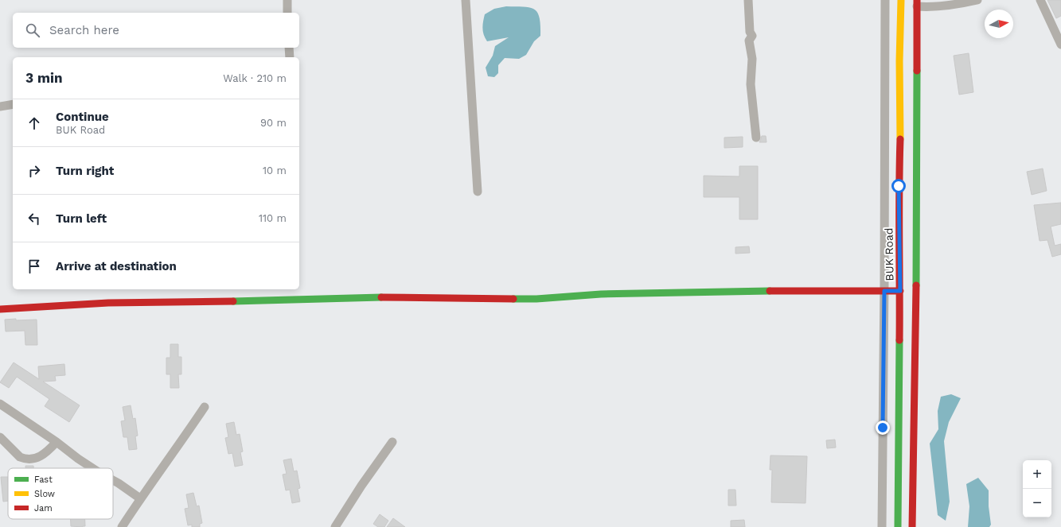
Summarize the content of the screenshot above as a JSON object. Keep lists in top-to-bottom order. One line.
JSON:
{"streets":{"main road":["BUK Road"]},"legend":["Fast","Slow","Jam"],"north":"right","page":{"search":"Search here","heading":["3 min","Walk · 210 m"],"list":[["Continue","BUK Road","90 m"],["Turn right","10 m"],["Turn left","110 m"],"Arrive at destination"],"map_buttons":["+","−"]}}
